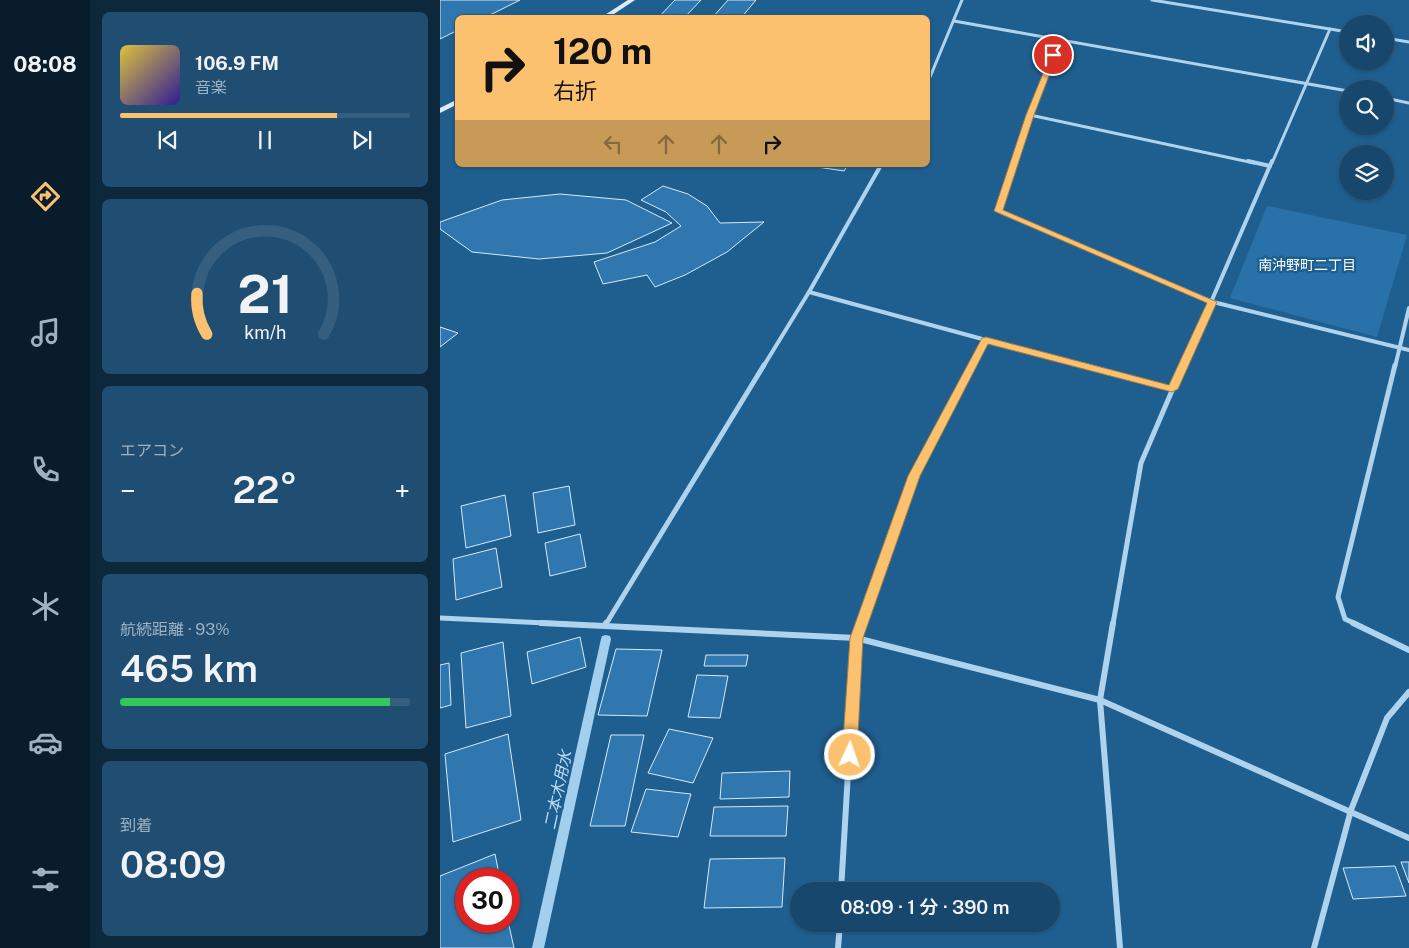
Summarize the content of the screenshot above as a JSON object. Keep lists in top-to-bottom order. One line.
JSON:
{"districts":["南沖野町二丁目"],"water":["二本木用水"],"page":{"tabs":"08:08","turn":["120 m","右折"],"song":["106.9 FM","音楽"],"tile":["エアコン",["航続距離 · 93%","465 km"],["到着","08:09"]],"heat":["−","22°","+"],"limit":"30","trip":"08:09 · 1 分 · 390 m","gauge":["21","km/h"]}}
